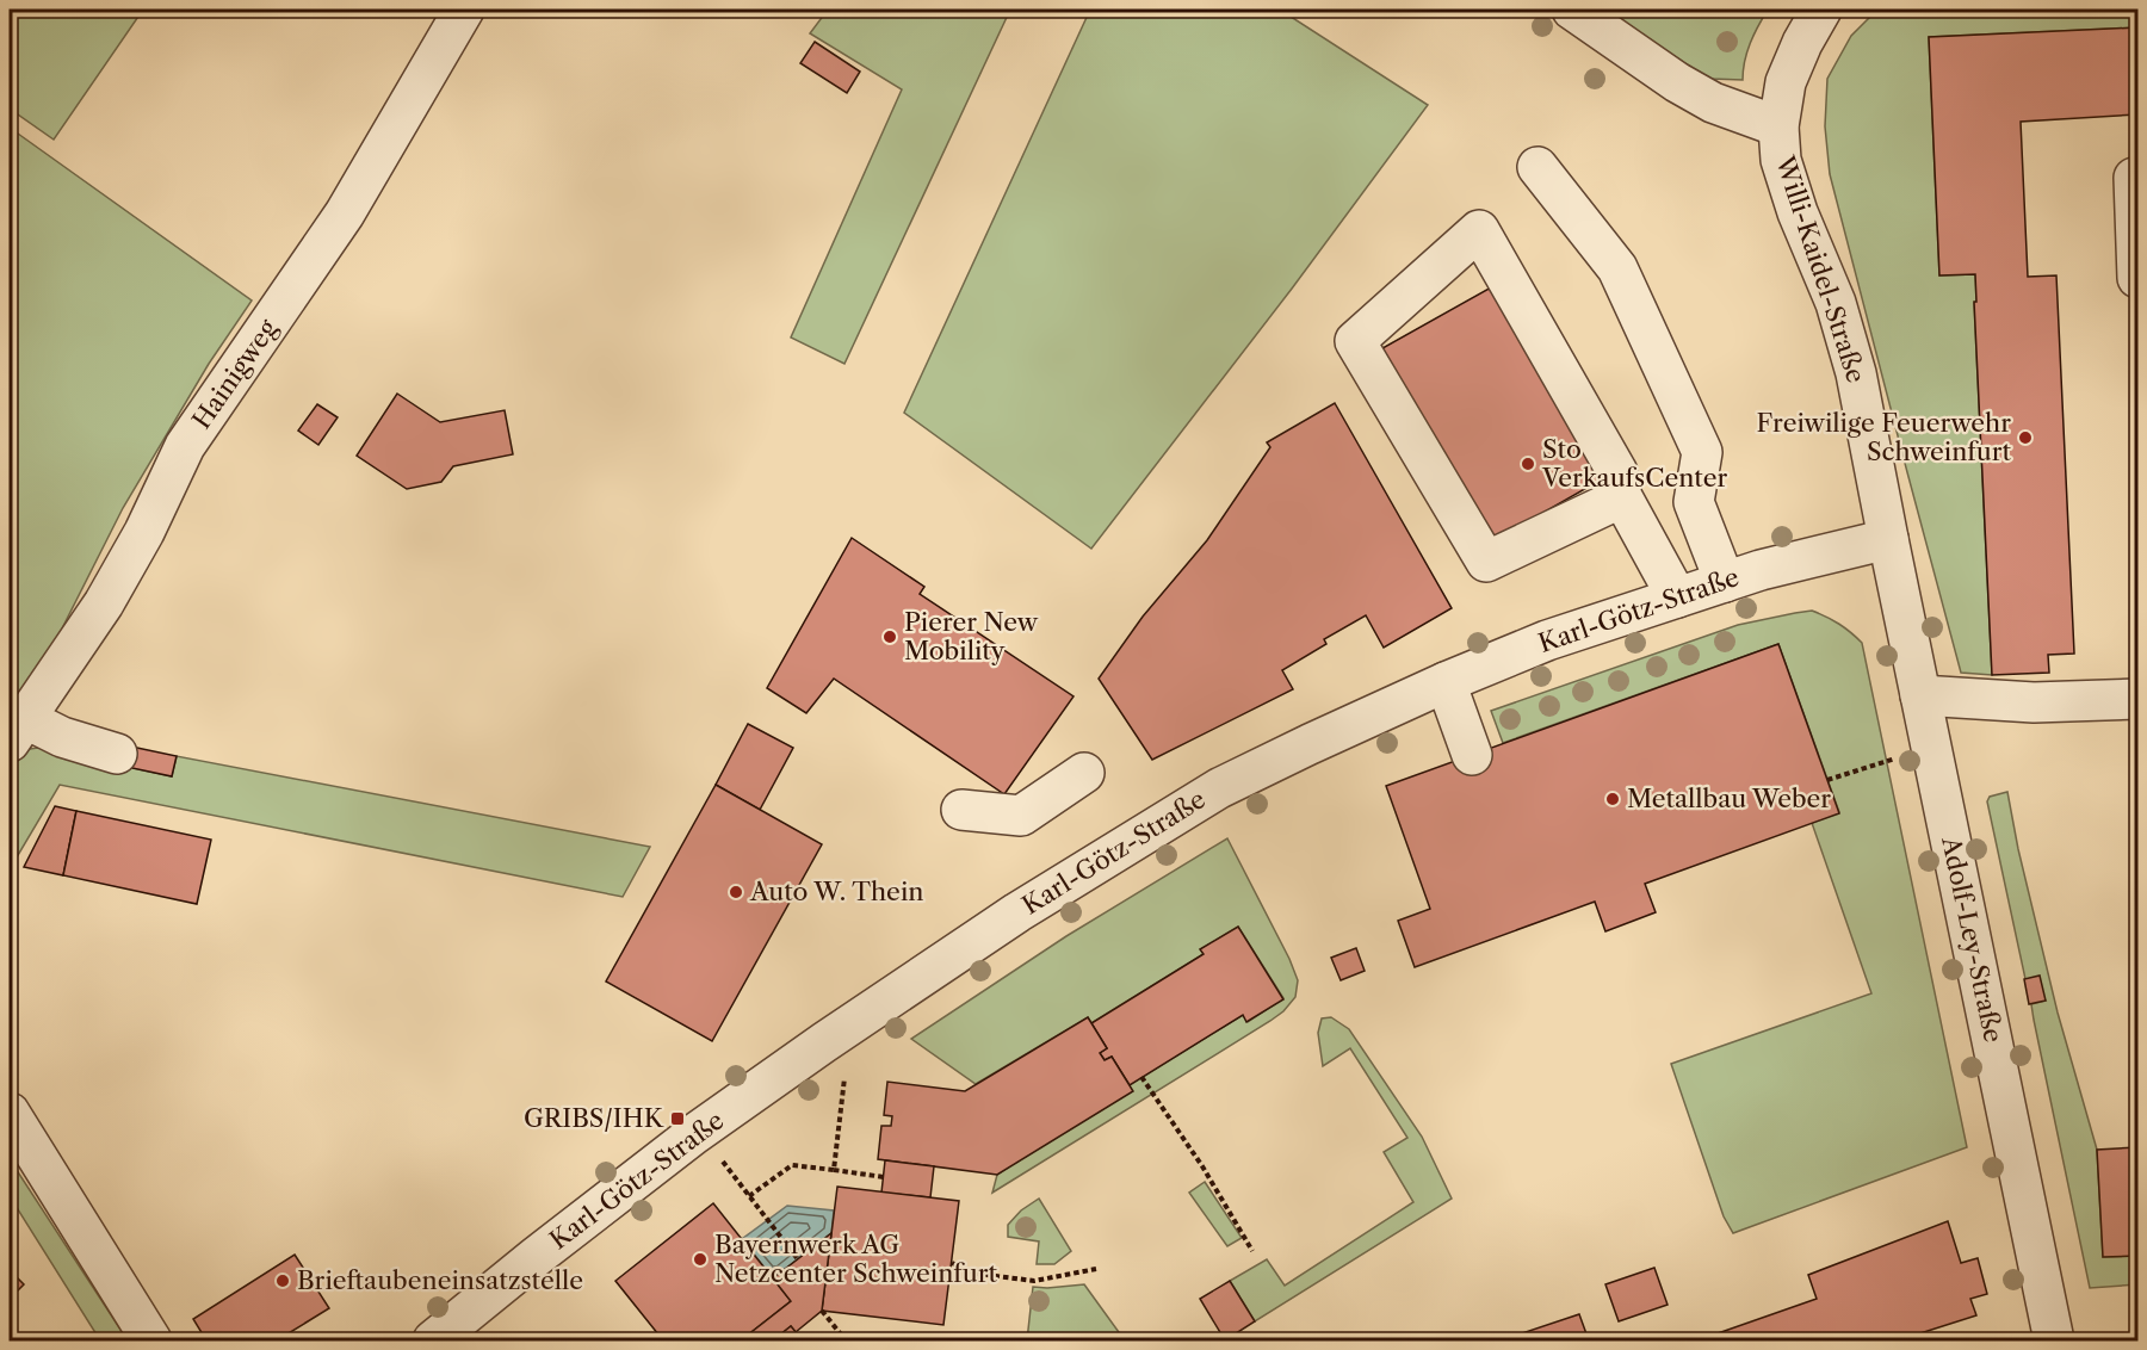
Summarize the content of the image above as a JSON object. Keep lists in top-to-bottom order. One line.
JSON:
{"streets":{"street":["Willi-Kaidel-Straße","Hainigweg","Karl-Götz-Straße","Adolf-Ley-Straße"]},"crossings":[["Willi-Kaidel-Straße","Karl-Götz-Straße"],["Willi-Kaidel-Straße","Adolf-Ley-Straße"],["Karl-Götz-Straße","Adolf-Ley-Straße"]],"places":{"other":["Freiwilige Feuerwehr Schweinfurt","Sto VerkaufsCenter","Pierer New Mobility","Metallbau Weber","Auto W. Thein","Bayernwerk AG Netzcenter Schweinfurt","Brieftaubeneinsatzstelle"],"transit":["GRIBS/IHK"]}}
